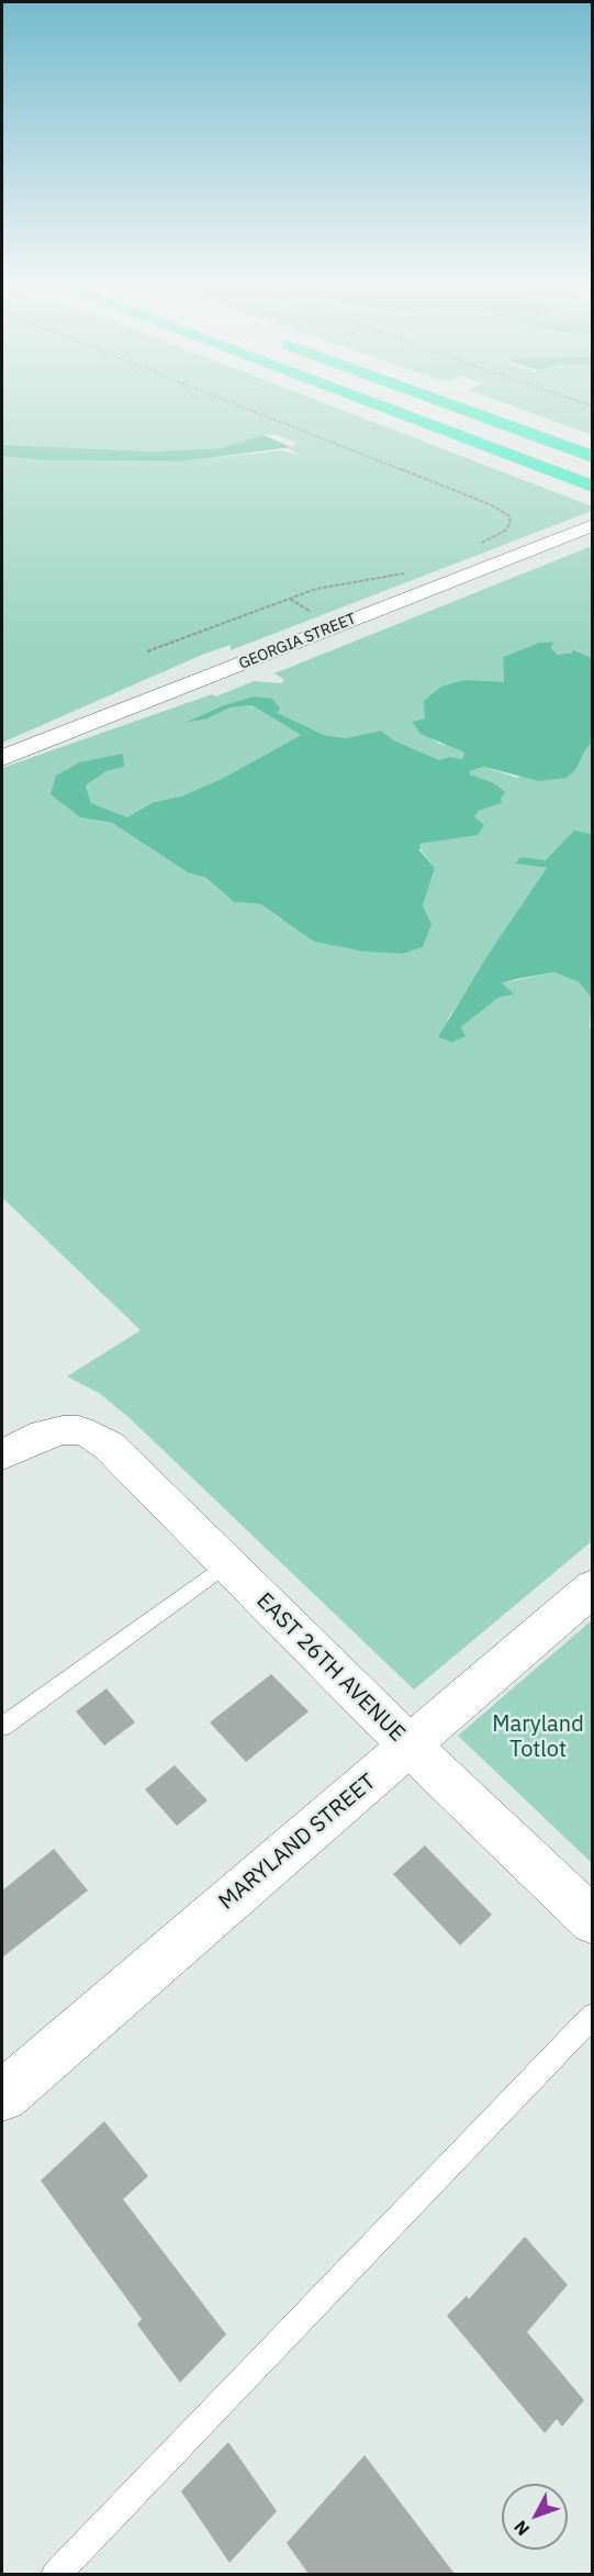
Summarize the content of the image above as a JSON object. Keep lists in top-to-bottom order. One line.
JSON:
{"streets":{"street":["GEORGIA STREET","EAST 26TH AVENUE","MARYLAND STREET"]},"crossings":[["EAST 26TH AVENUE","MARYLAND STREET"]],"parks":["Maryland Totlot"],"north":"bottom left"}
